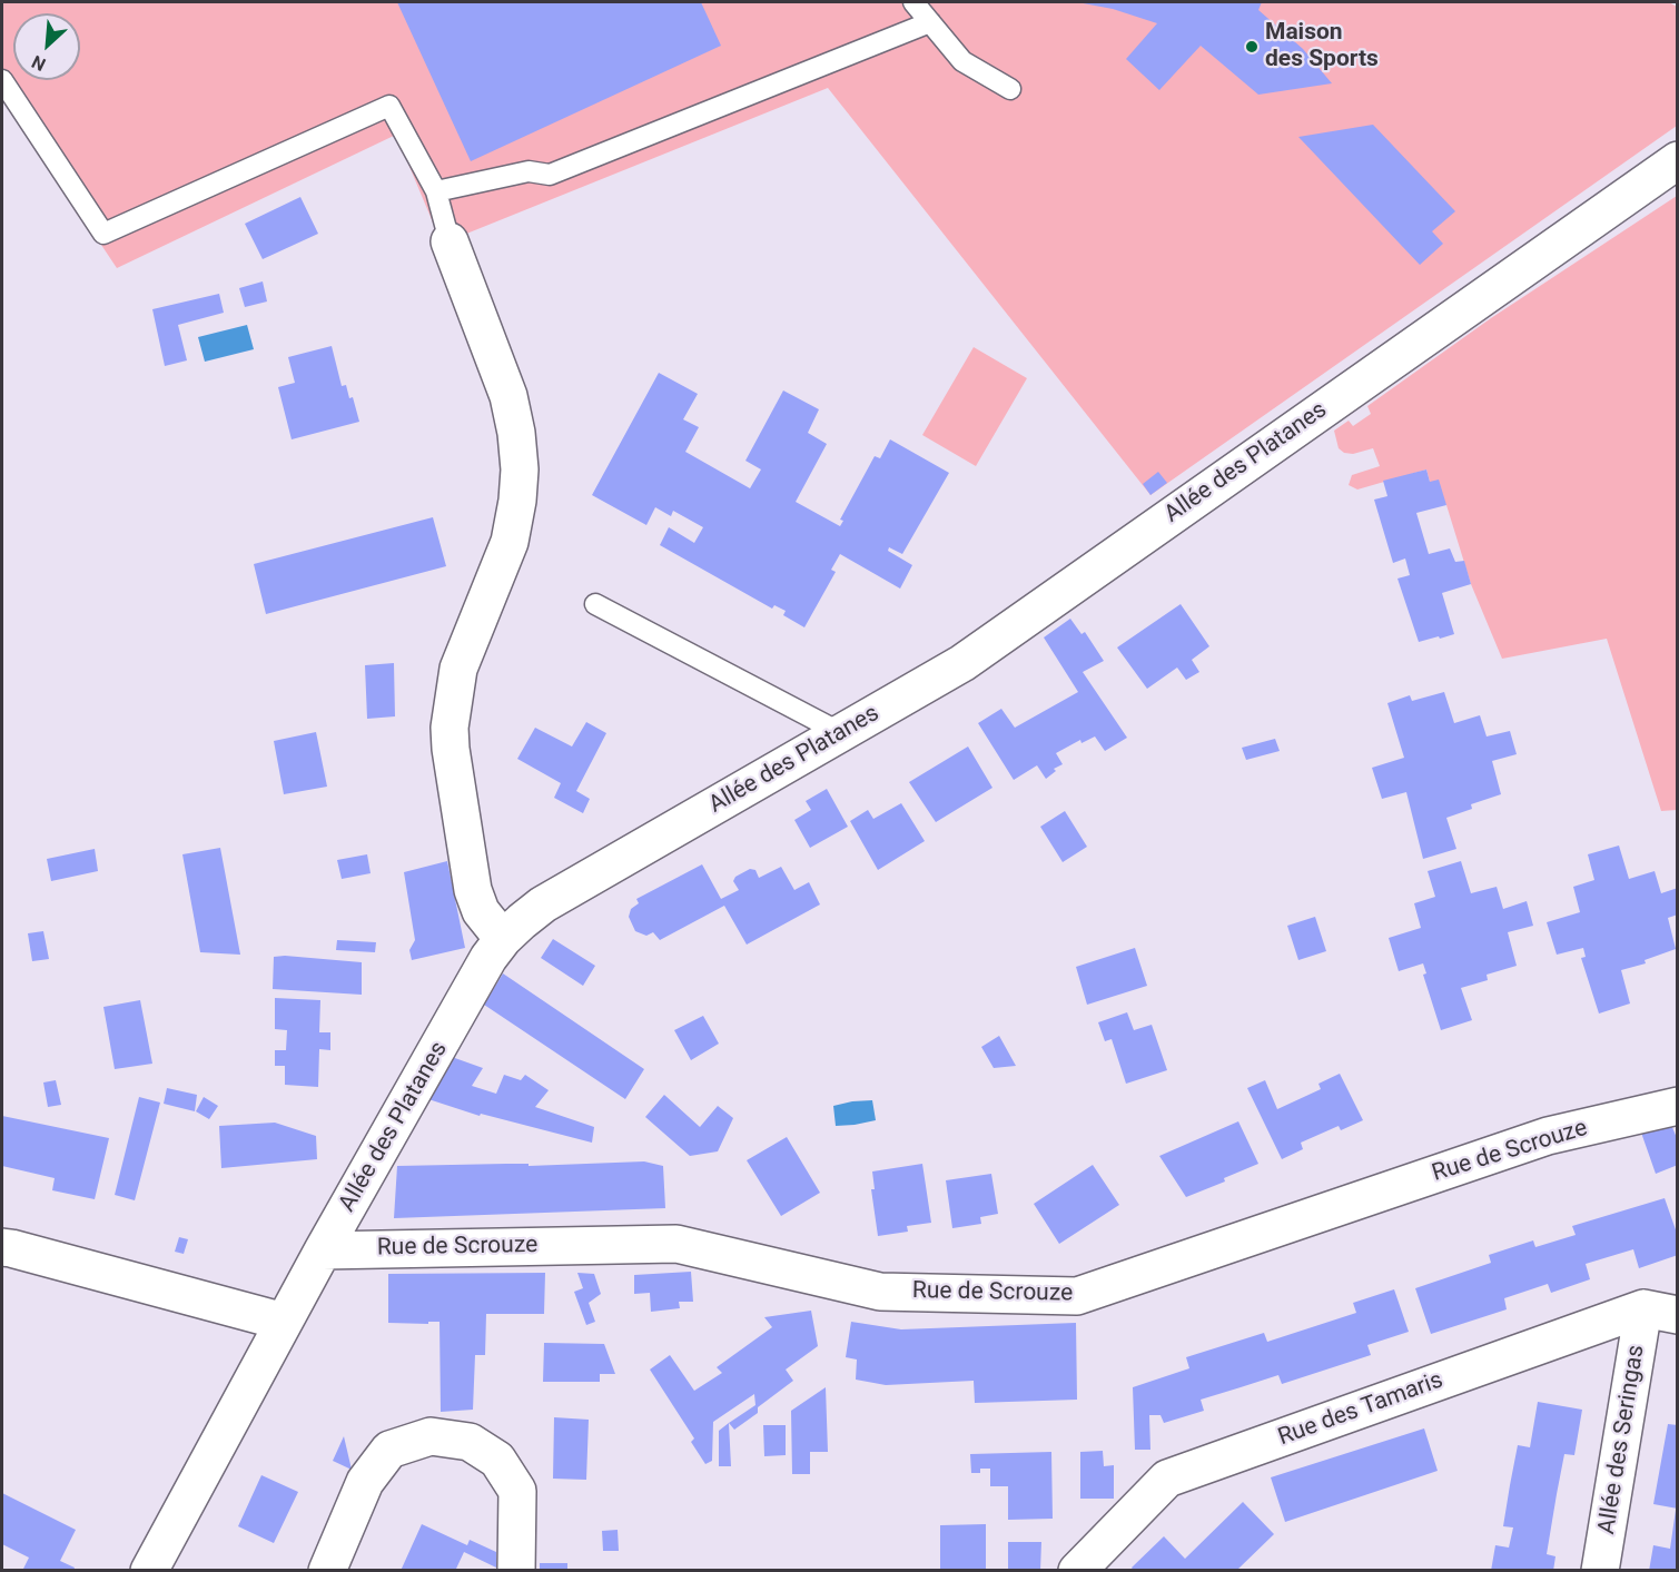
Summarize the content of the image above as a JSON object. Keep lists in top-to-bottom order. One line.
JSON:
{"streets":{"street":["Allée des Platanes","Rue de Scrouze","Rue des Tamaris","Allée des Seringas"]},"crossings":[["Allée des Platanes","Rue de Scrouze"],["Rue des Tamaris","Allée des Seringas"]],"places":["Maison des Sports"],"north":"bottom left"}
